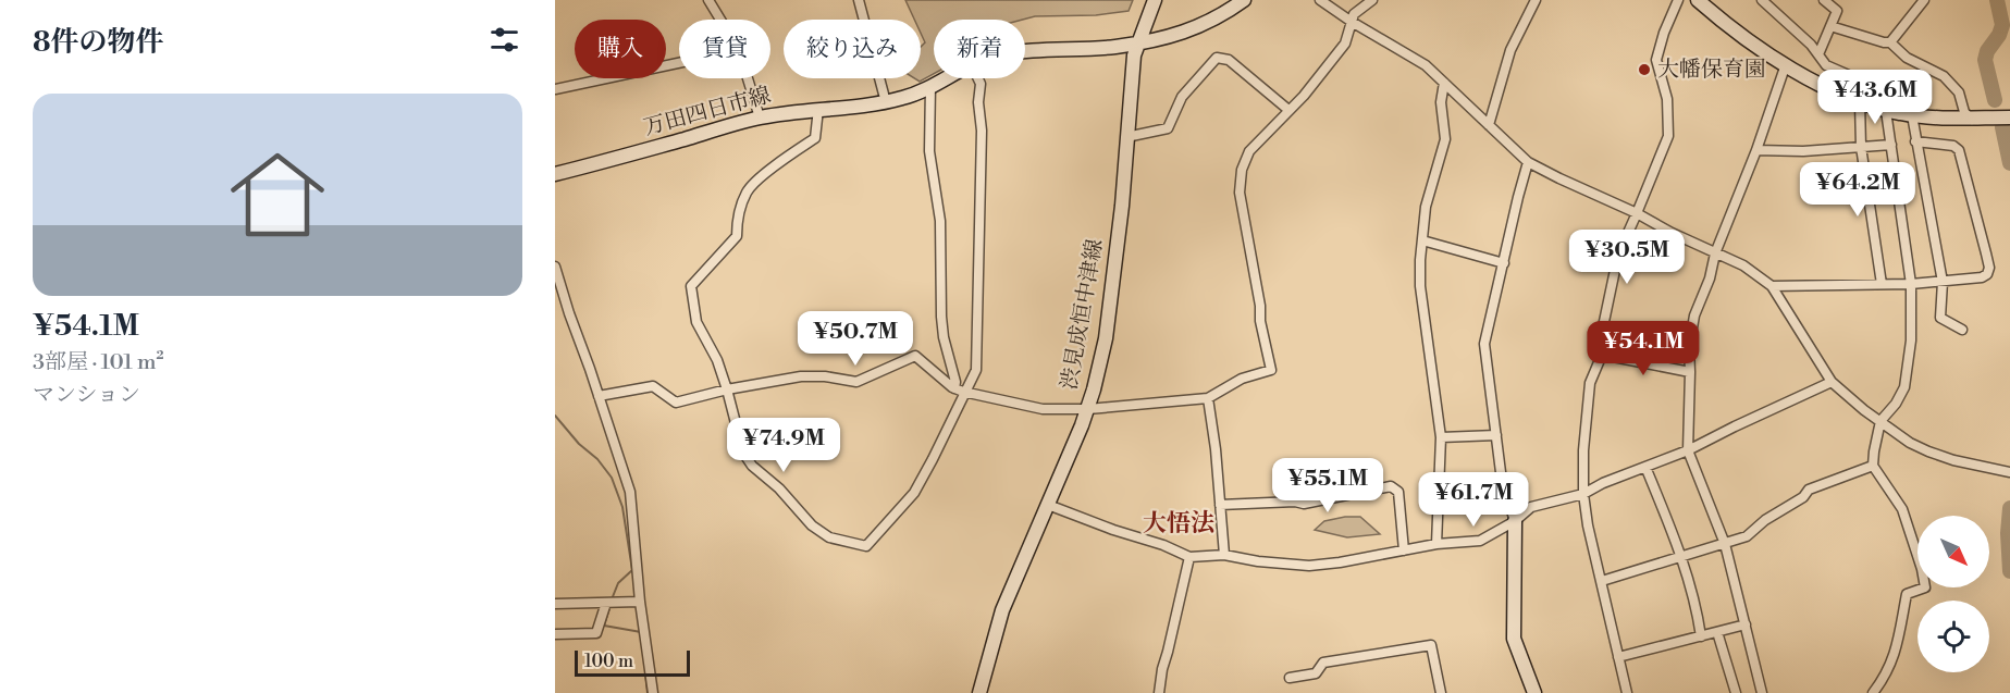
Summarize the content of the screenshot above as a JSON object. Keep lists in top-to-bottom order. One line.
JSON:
{"streets":{"main road":["万田四日市線","渋見成恒中津線"]},"crossings":[["万田四日市線","渋見成恒中津線"]],"districts":["大悟法"],"places":["大幡保育園"],"scale_bar":"100 m","north":"bottom right","page":{"heading":"8件の物件","chip":["購入","賃貸","絞り込み","新着"],"price":["¥43.6M","¥64.2M","¥30.5M","¥50.7M","¥54.1M","¥74.9M","¥55.1M","¥61.7M"],"list":[{"name":"¥54.1M","note":"3部屋 · 101 m² · マンション"}],"scale":"100 m"}}
